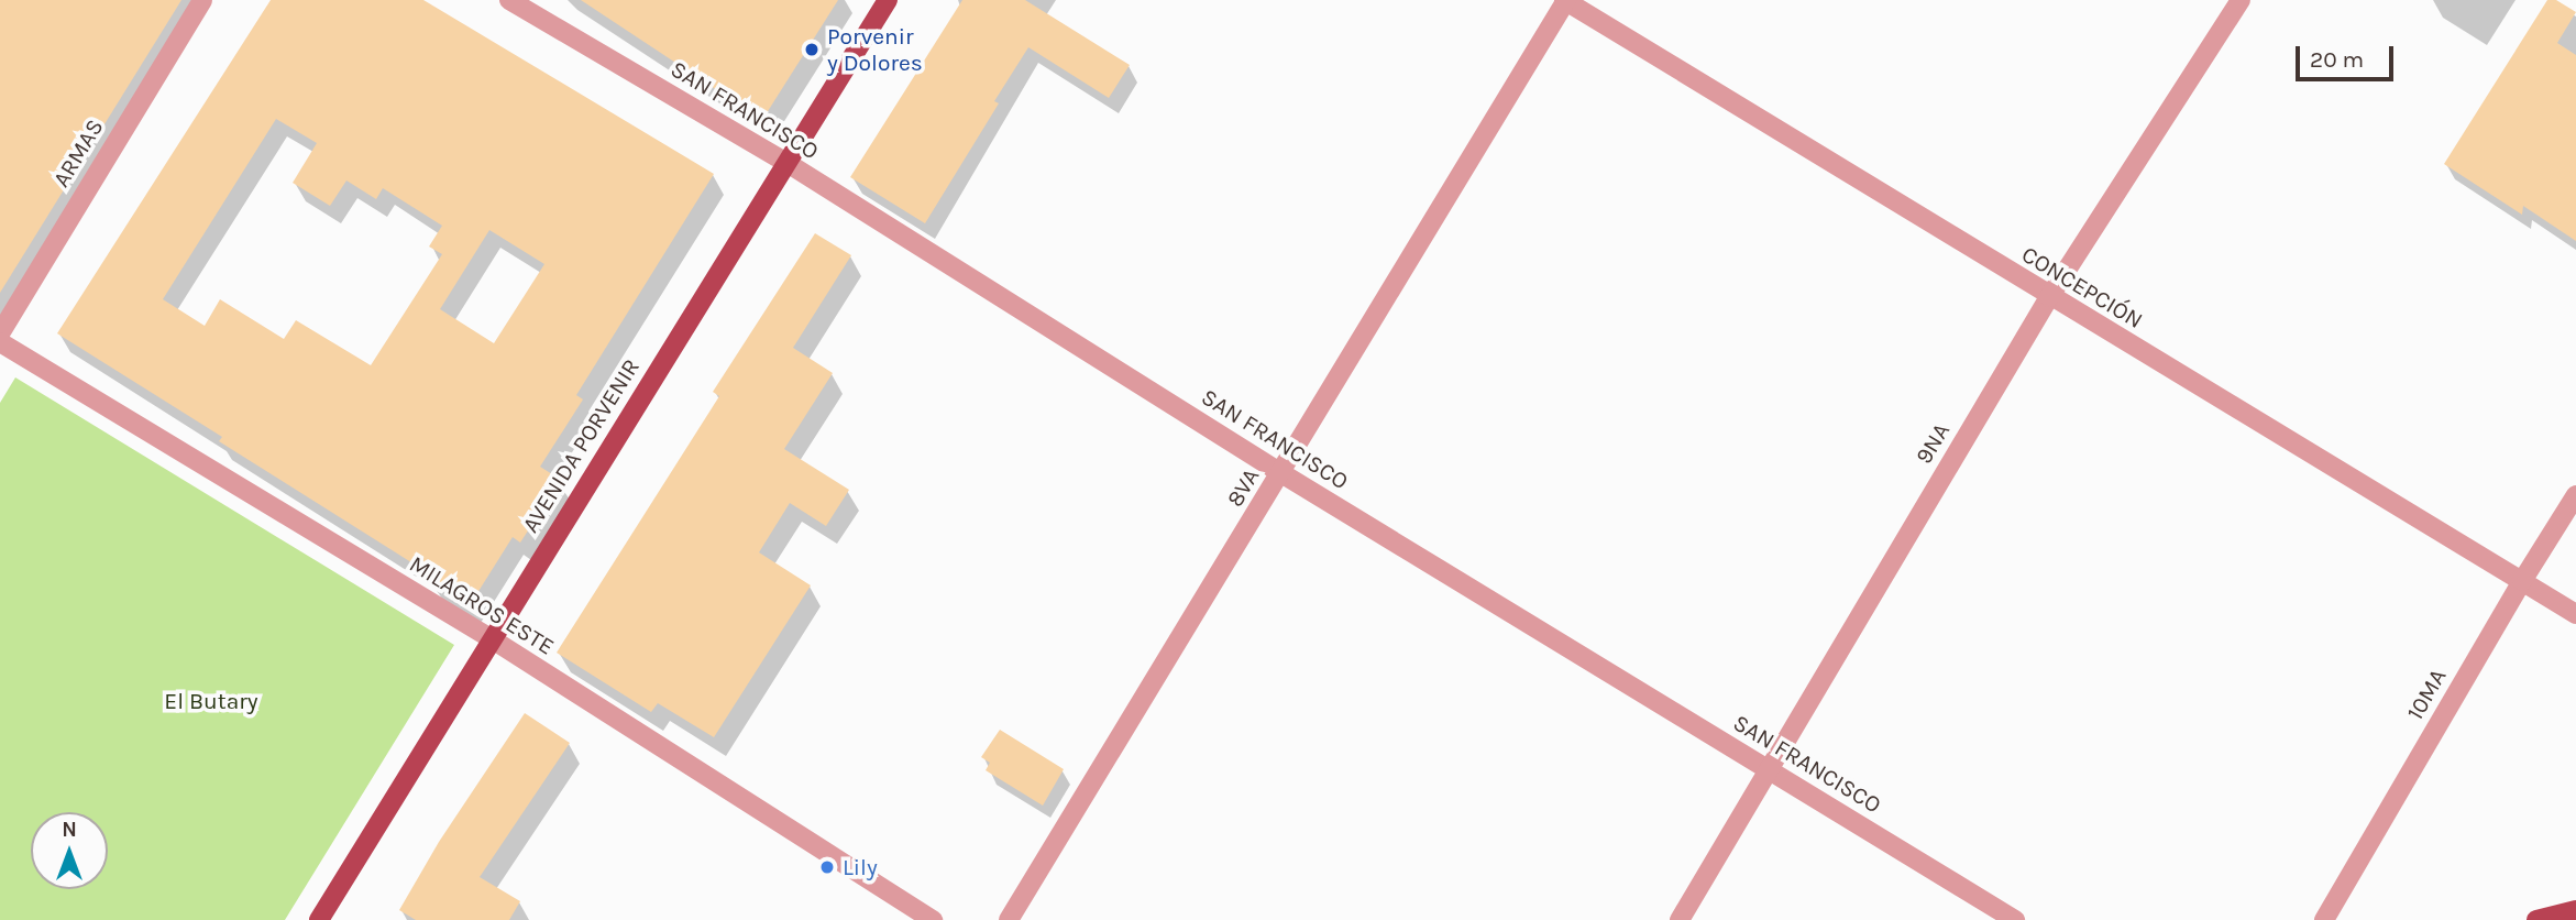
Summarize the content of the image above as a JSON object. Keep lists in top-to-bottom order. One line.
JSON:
{"streets":{"main road":["AVENIDA PORVENIR"],"street":["SAN FRANCISCO","ARMAS","CONCEPCIÓN","9NA","8VA","MILAGROS ESTE","10MA"]},"crossings":[["SAN FRANCISCO","9NA"],["SAN FRANCISCO","AVENIDA PORVENIR"],["SAN FRANCISCO","8VA"],["CONCEPCIÓN","9NA"],["CONCEPCIÓN","8VA"],["CONCEPCIÓN","10MA"],["AVENIDA PORVENIR","MILAGROS ESTE"]],"parks":["El Butary"],"places":["Porvenir y Dolores","Lily"],"scale_bar":"20 m","north":"top"}
